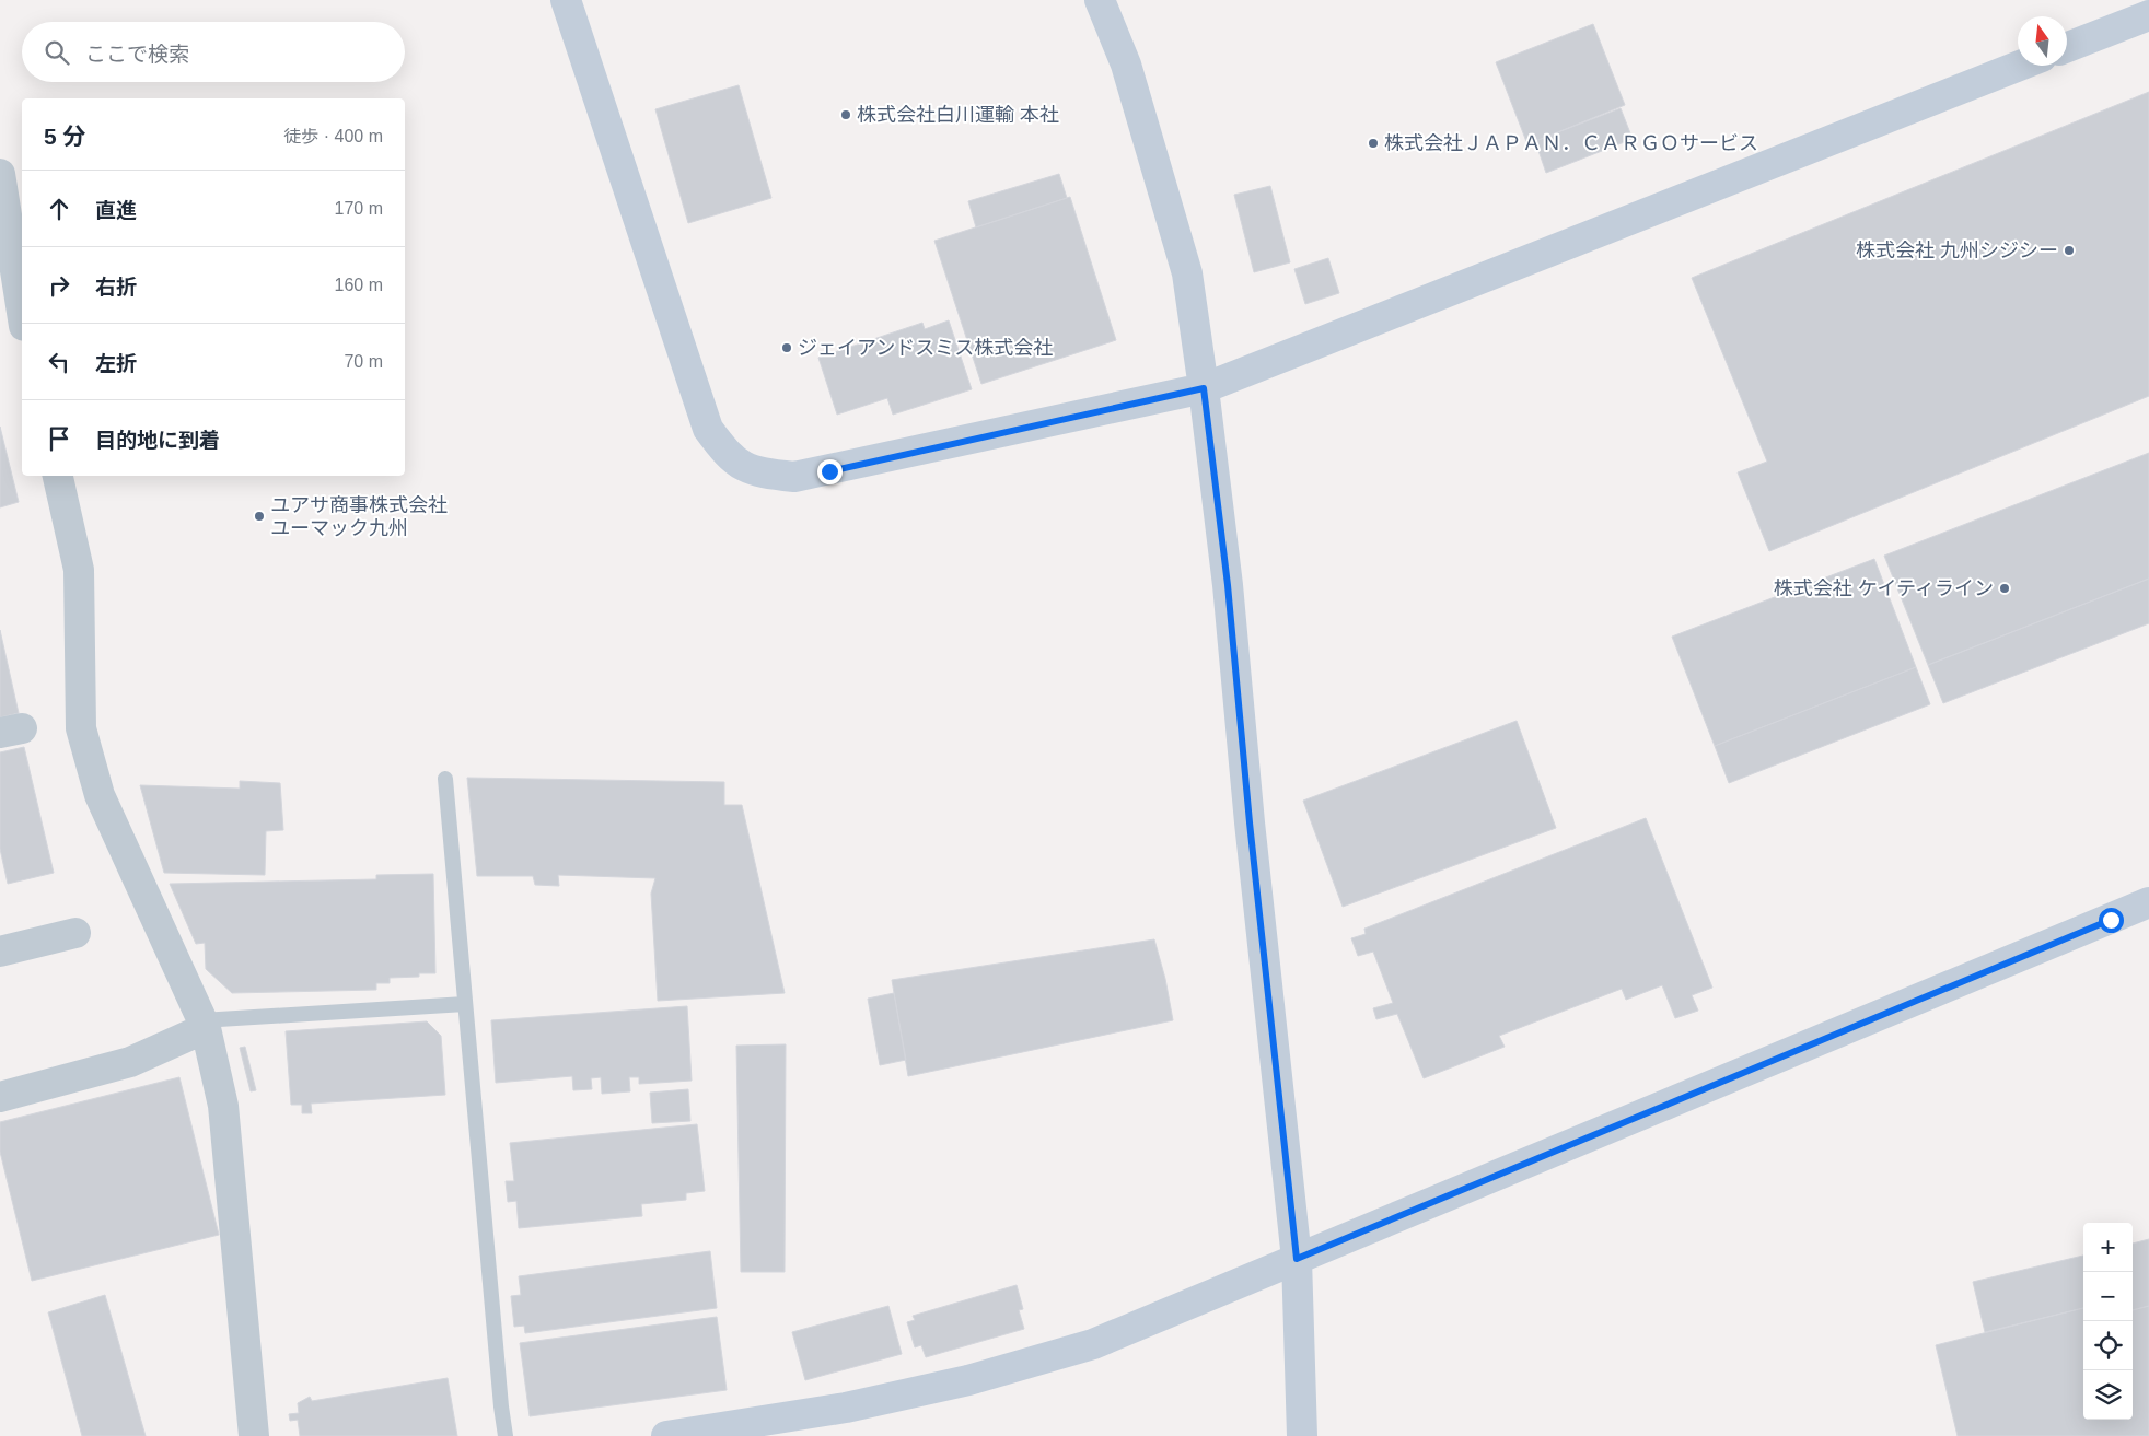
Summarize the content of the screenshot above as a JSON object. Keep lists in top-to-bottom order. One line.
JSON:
{"places":["株式会社白川運輸 本社","株式会社ＪＡＰＡＮ．ＣＡＲＧＯサービス","株式会社 九州シジシー","ジェイアンドスミス株式会社","ユアサ商事株式会社 ユーマック九州","株式会社 ケイティライン"],"north":"top","page":{"search":"ここで検索","heading":["5 分","徒歩 · 400 m"],"list":[["直進","170 m"],["右折","160 m"],["左折","70 m"],"目的地に到着"],"map_buttons":["+","−"]}}
